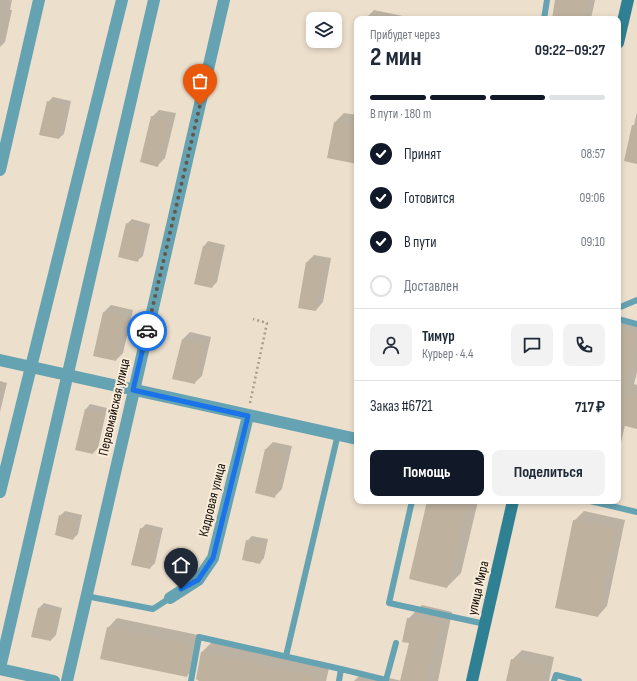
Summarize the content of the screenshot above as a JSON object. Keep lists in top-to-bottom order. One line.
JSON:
{"streets":{"main road":["улица Мира"],"street":["Первомайская улица","Кадровая улица"]},"page":{"heading":["2 мин","Прибудет через","09:22–09:27"],"panel":["Тимур","Курьер · 4.4","Заказ #6721","717 ₽"],"bar":"В пути · 180 m","list":[["Принят","08:57"],["Готовится","09:06"],["В пути","09:10"],"Доставлен"],"buttons":["Помощь","Поделиться"]}}
